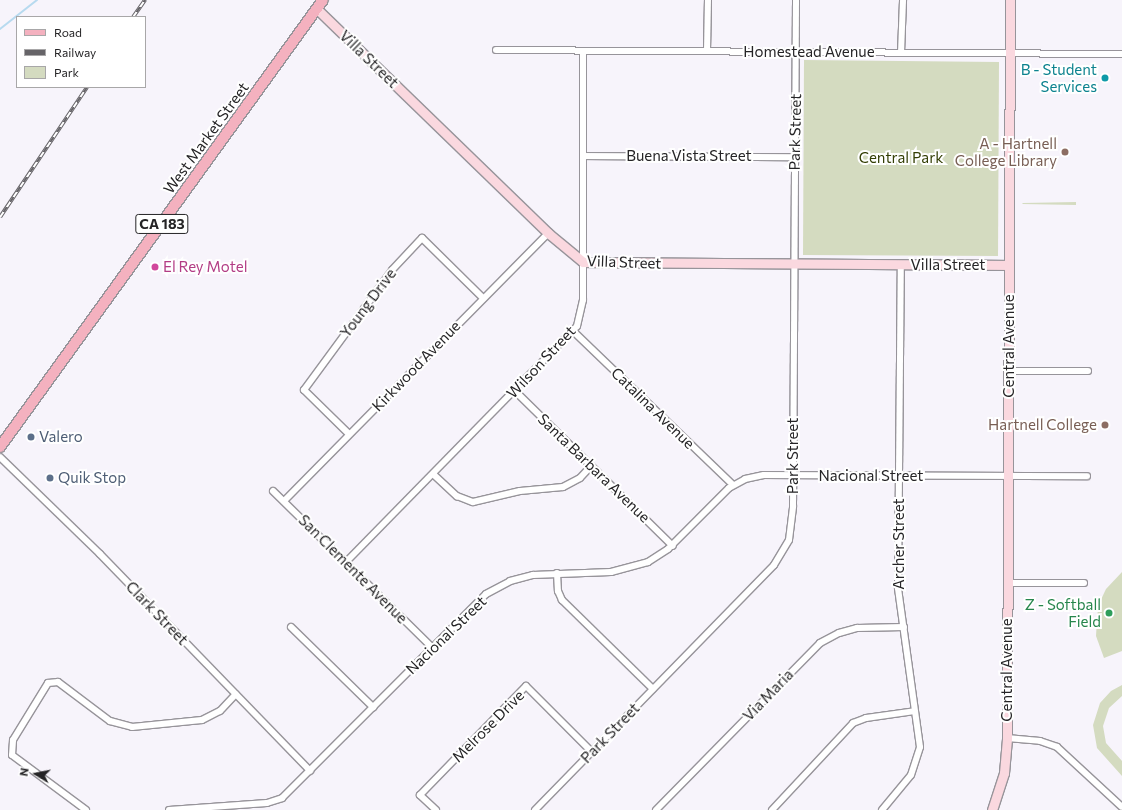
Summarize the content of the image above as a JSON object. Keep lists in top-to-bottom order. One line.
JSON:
{"streets":{"main road":["West Market Street","CA 183"],"street":["Homestead Avenue","Villa Street","Park Street","Buena Vista Street","Young Drive","Central Avenue","Wilson Street","Kirkwood Avenue","Catalina Avenue","Santa Barbara Avenue","Nacional Street","Archer Street","San Clemente Avenue","Clark Street","Via Maria","Melrose Drive"]},"crossings":[["Homestead Avenue","Park Street"],["Homestead Avenue","Central Avenue"],["Homestead Avenue","Wilson Street"],["Villa Street","Park Street"],["Villa Street","West Market Street"],["Villa Street","Central Avenue"],["Villa Street","Wilson Street"],["Villa Street","Kirkwood Avenue"],["Villa Street","Archer Street"],["Park Street","Buena Vista Street"],["Park Street","Nacional Street"],["Park Street","Melrose Drive"],["Buena Vista Street","Wilson Street"],["Young Drive","Kirkwood Avenue"],["Central Avenue","Nacional Street"],["Wilson Street","Catalina Avenue"],["Wilson Street","Santa Barbara Avenue"],["Wilson Street","San Clemente Avenue"],["Kirkwood Avenue","San Clemente Avenue"],["Catalina Avenue","Nacional Street"],["Santa Barbara Avenue","Nacional Street"],["Nacional Street","Archer Street"],["Nacional Street","San Clemente Avenue"],["Nacional Street","Clark Street"],["Archer Street","Via Maria"]],"parks":["Central Park"],"places":["B - Student Services","A - Hartnell College Library","El Rey Motel","Hartnell College","Valero","Quik Stop","Z - Softball Field"],"legend":["Road","Railway","Park"],"north":"left"}
